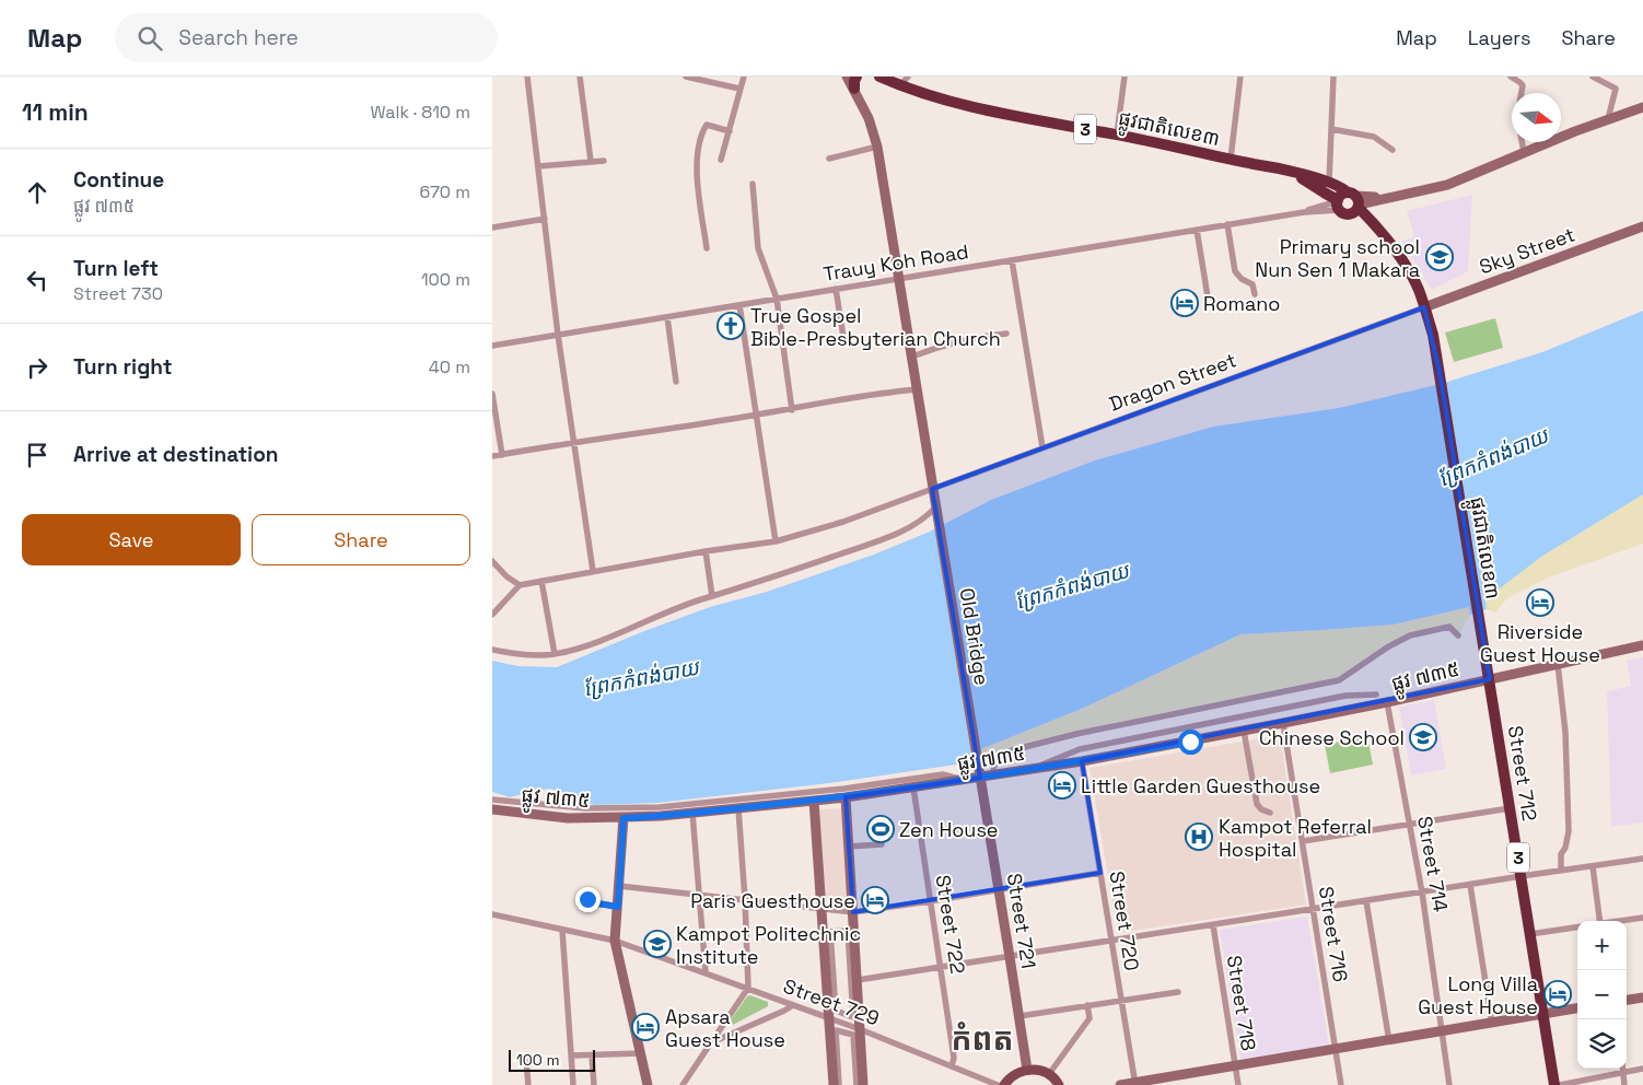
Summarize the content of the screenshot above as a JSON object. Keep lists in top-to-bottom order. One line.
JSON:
{"streets":{"highway":["ផ្លូវជាតិលេខ៣","3","Street 712"],"street":["Sky Street","Trauy Koh Road","Dragon Street","Old Bridge","ផ្លូវ ៧៣៥","Street 714","Street 721","Street 720","Street 722","Street 716","Street 729","Street 718"]},"crossings":[["ផ្លូវជាតិលេខ៣","Sky Street"],["ផ្លូវជាតិលេខ៣","Trauy Koh Road"],["ផ្លូវជាតិលេខ៣","Dragon Street"],["ផ្លូវជាតិលេខ៣","Street 712"],["Sky Street","Dragon Street"],["Trauy Koh Road","Old Bridge"],["Dragon Street","Old Bridge"],["Old Bridge","ផ្លូវ ៧៣៥"],["Old Bridge","Street 721"],["ផ្លូវ ៧៣៥","Street 712"],["ផ្លូវ ៧៣៥","Street 714"],["ផ្លូវ ៧៣៥","Street 721"],["ផ្លូវ ៧៣៥","Street 720"],["ផ្លូវ ៧៣៥","Street 722"],["ផ្លូវ ៧៣៥","Street 716"],["Street 722","Street 729"]],"districts":["កំពត"],"water":["ព្រែកកំពង់បាយ"],"places":{"school or university":["Primary school Nun Sen 1 Makara","Chinese School","Kampot Politechnic Institute"],"hotel":["Romano","Riverside Guest House","Little Garden Guesthouse","Paris Guesthouse","Long Villa Guest House","Apsara Guest House"],"church":["True Gospel Bible-Presbyterian Church"],"sports":["Zen House"],"hospital":["Kampot Referral Hospital"]},"scale_bar":"100 m","north":"right","page":{"header":"Map","search":"Search here","nav":["Map","Layers","Share"],"heading":["11 min","Walk · 810 m"],"list":[["Continue","ផ្លូវ ៧៣៥","670 m"],["Turn left","Street 730","100 m"],["Turn right","40 m"],"Arrive at destination"],"buttons":["Save","Share"],"map_buttons":["+","−"],"scale":"100 m"}}
